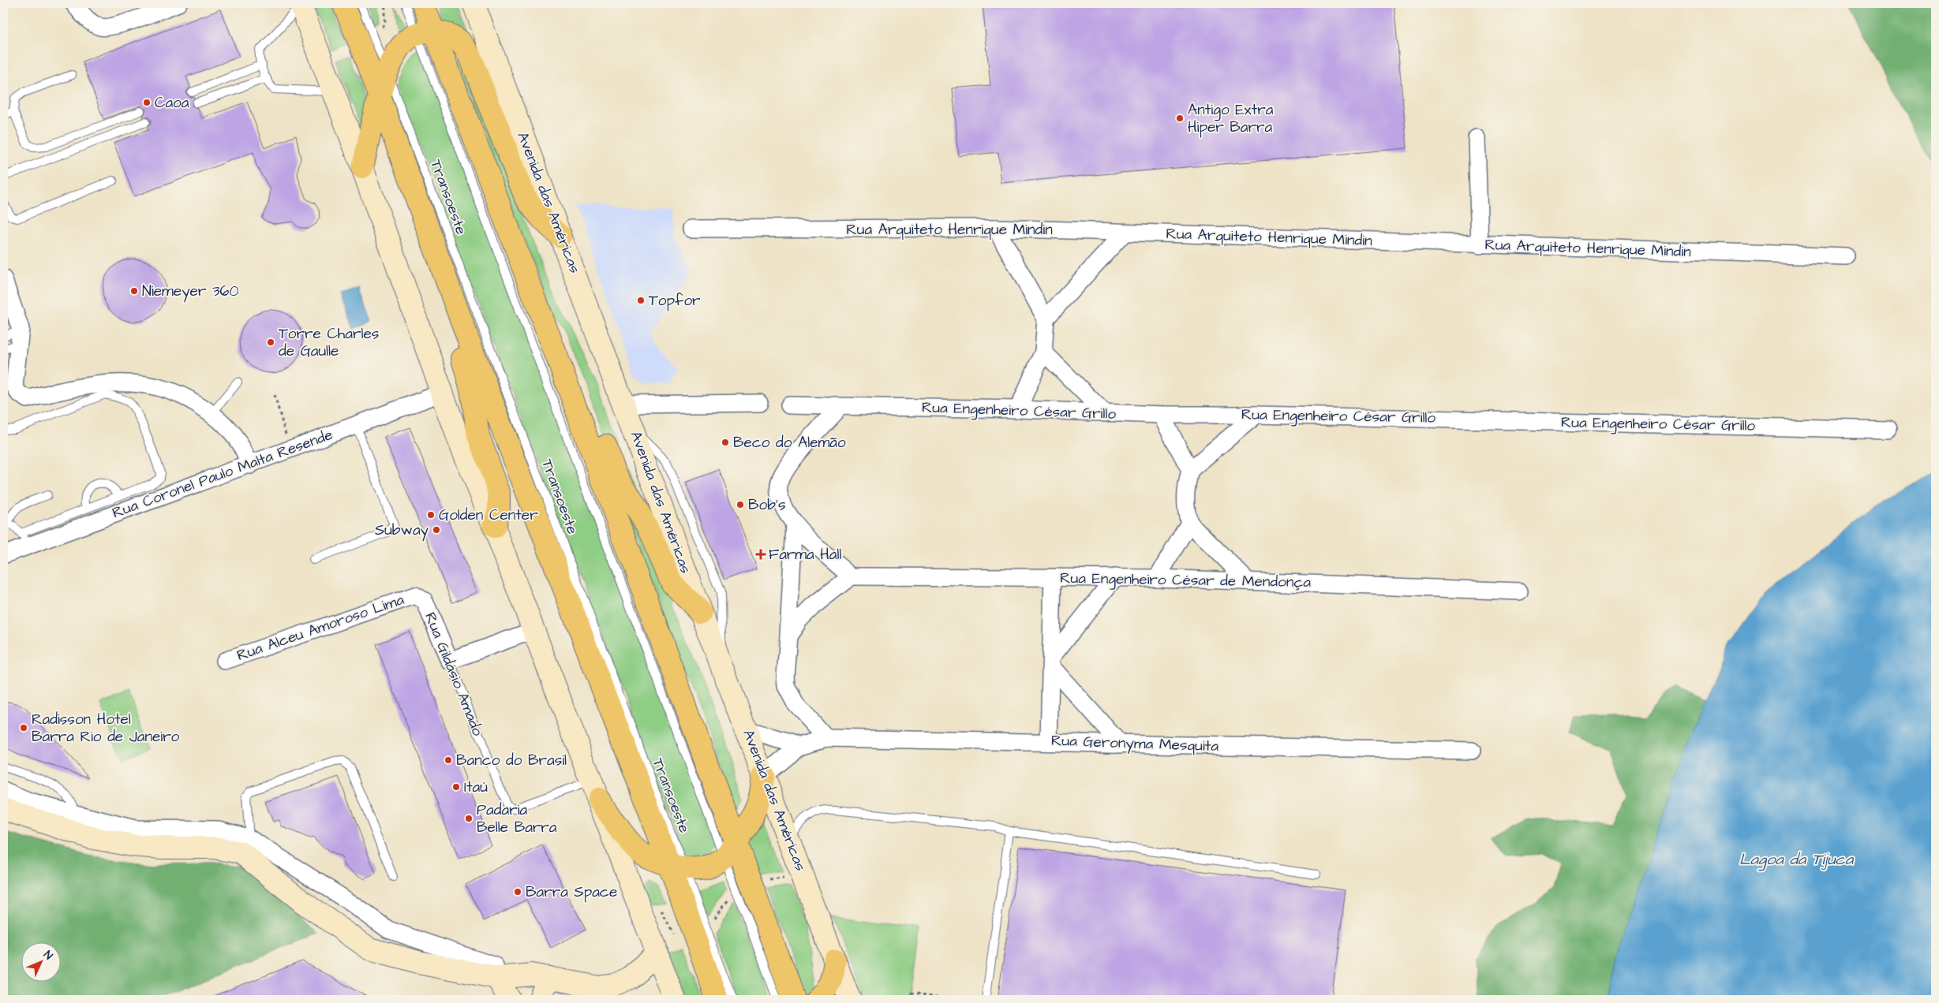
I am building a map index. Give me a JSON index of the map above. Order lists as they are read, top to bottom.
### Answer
{
  "streets": {
    "main road": ["Avenida das Américas"],
    "street": [
      "Rua Arquiteto Henrique Mindin",
      "Rua Engenheiro César Grillo",
      "Rua Coronel Paulo Malta Resende",
      "Rua Engenheiro César de Mendonça",
      "Rua Alceu Amoroso Lima",
      "Rua Gildásio Amado",
      "Rua Geronyma Mesquita"
    ],
    "lane": ["Transoeste"]
  },
  "crossings": [
    ["Avenida das Américas", "Rua Geronyma Mesquita"],
    ["Rua Alceu Amoroso Lima", "Rua Gildásio Amado"]
  ],
  "water": ["Lagoa da Tijuca"],
  "places": {
    "other": [
      "Caoa",
      "Antigo Extra Hiper Barra",
      "Niemeyer 360",
      "Topfor",
      "Torre Charles de Gaulle",
      "Beco do Alemão",
      "Bob's",
      "Golden Center",
      "Subway",
      "Radisson Hotel Barra Rio de Janeiro",
      "Banco do Brasil",
      "Itaú",
      "Padaria Belle Barra",
      "Barra Space"
    ],
    "health": ["Farma Hall"]
  },
  "north": "top right"
}
